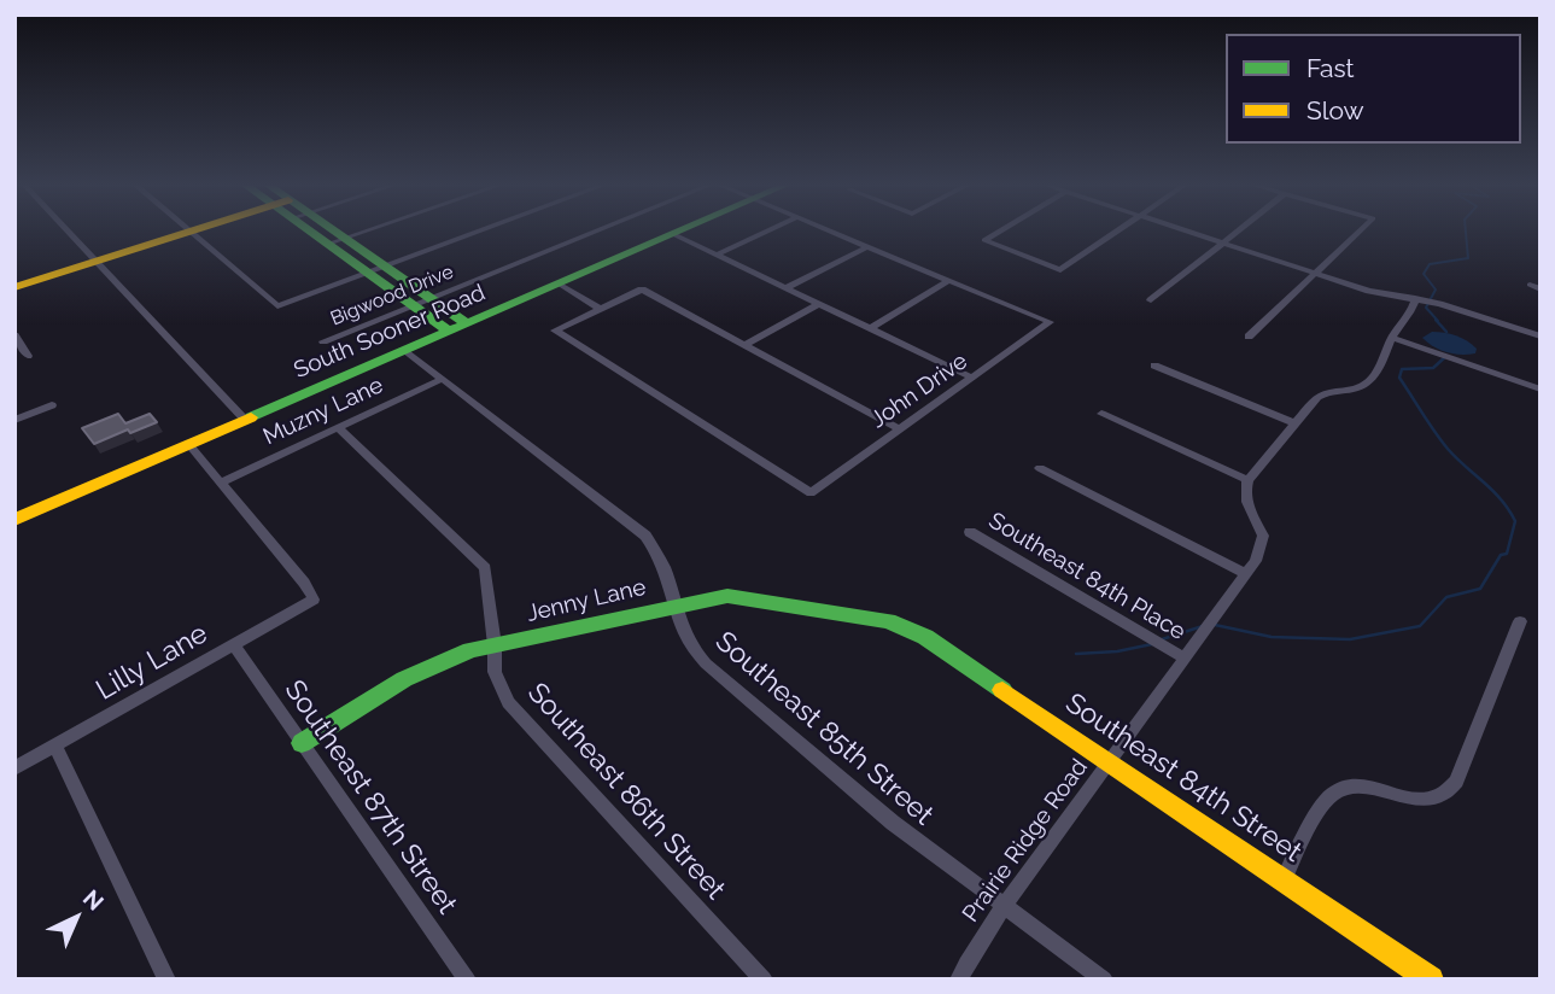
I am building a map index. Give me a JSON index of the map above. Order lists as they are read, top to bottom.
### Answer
{
  "streets": {
    "street": [
      "Bigwood Drive",
      "South Sooner Road",
      "John Drive",
      "Muzny Lane",
      "Southeast 84th Place",
      "Jenny Lane",
      "Lilly Lane",
      "Southeast 85th Street",
      "Southeast 84th Street",
      "Southeast 86th Street",
      "Southeast 87th Street",
      "Prairie Ridge Road"
    ]
  },
  "crossings": [
    ["South Sooner Road", "Southeast 85th Street"],
    ["Muzny Lane", "Lilly Lane"],
    ["Muzny Lane", "Southeast 85th Street"],
    ["Muzny Lane", "Southeast 86th Street"],
    ["Southeast 84th Place", "Prairie Ridge Road"],
    ["Jenny Lane", "Southeast 85th Street"],
    ["Jenny Lane", "Southeast 84th Street"],
    ["Jenny Lane", "Southeast 86th Street"],
    ["Jenny Lane", "Southeast 87th Street"],
    ["Lilly Lane", "Southeast 87th Street"],
    ["Southeast 85th Street", "Prairie Ridge Road"],
    ["Southeast 84th Street", "Prairie Ridge Road"]
  ],
  "legend": ["Fast", "Slow"],
  "north": "top right"
}
